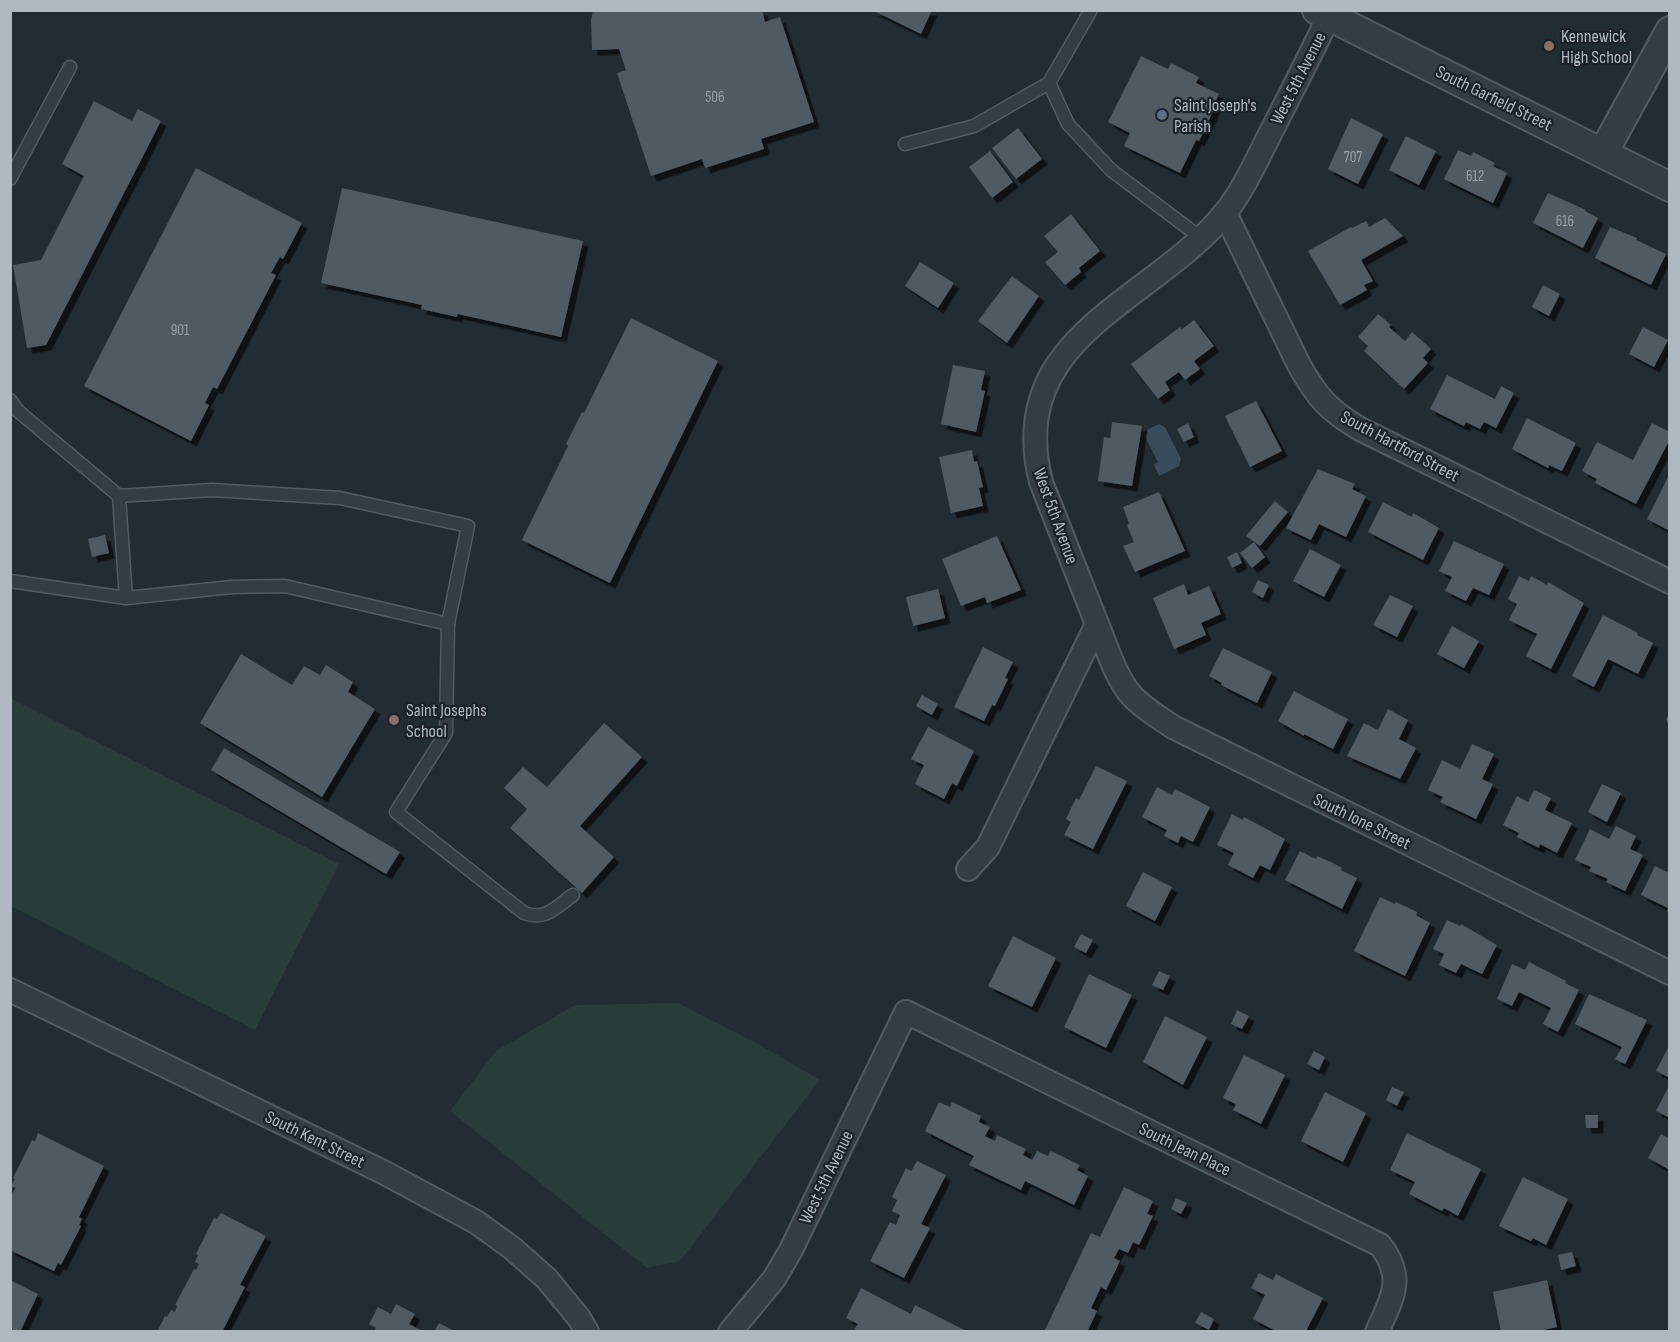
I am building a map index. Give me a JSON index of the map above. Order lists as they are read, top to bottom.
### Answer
{
  "streets": {
    "street": [
      "West 5th Avenue",
      "South Garfield Street",
      "South Hartford Street",
      "South Ione Street",
      "South Kent Street",
      "South Jean Place"
    ]
  },
  "crossings": [
    ["West 5th Avenue", "South Garfield Street"],
    ["West 5th Avenue", "South Hartford Street"],
    ["West 5th Avenue", "South Ione Street"],
    ["West 5th Avenue", "South Jean Place"]
  ],
  "places": ["Kennewick High School", "Saint Joseph's Parish", "Saint Josephs School"],
  "house_numbers": [
    "506",
    "707",
    "612",
    "616",
    "901"
  ]
}
